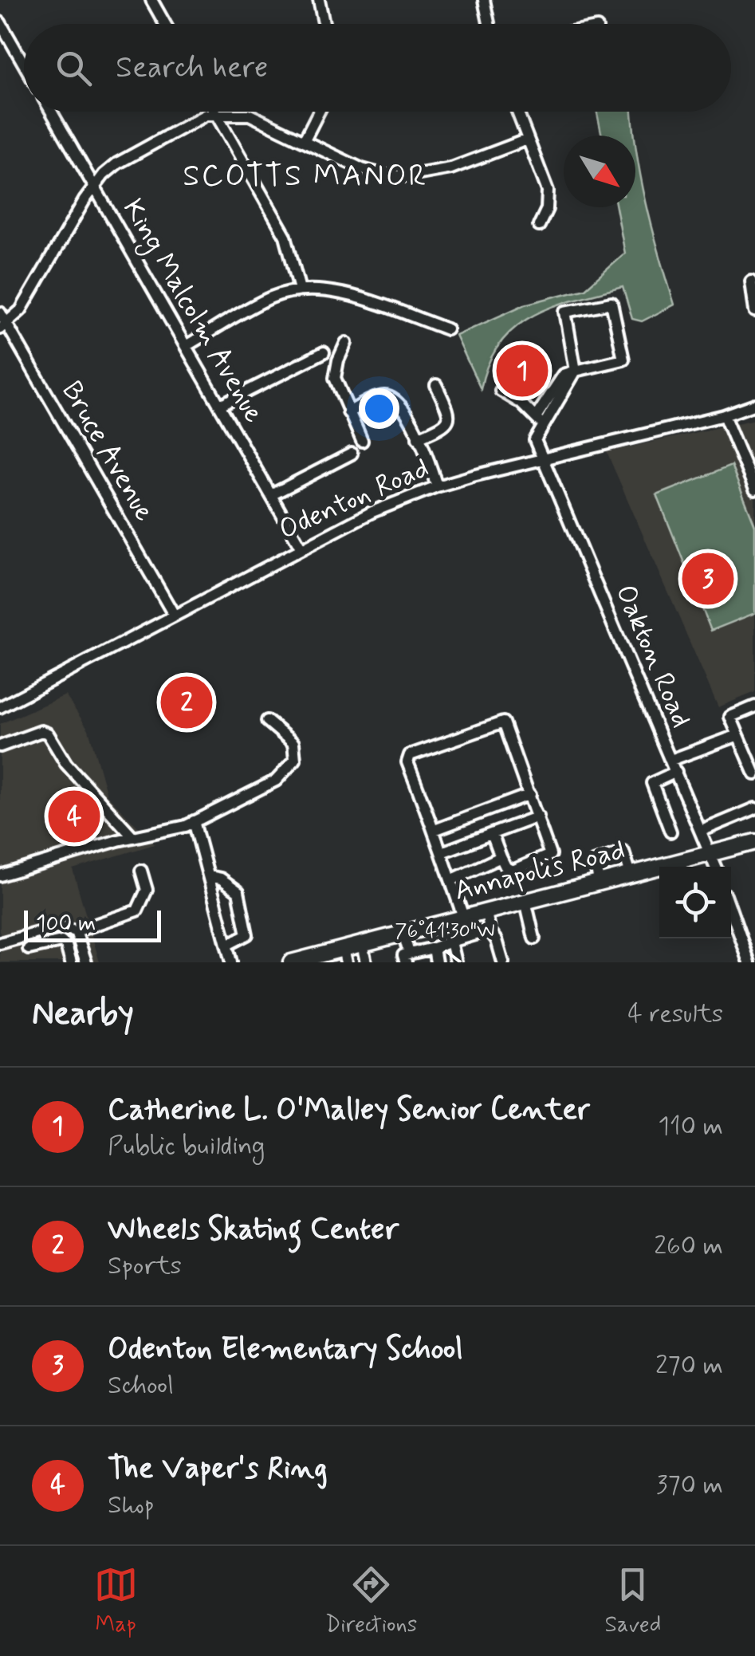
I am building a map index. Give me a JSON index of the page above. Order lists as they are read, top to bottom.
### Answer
{
  "streets": {
    "main road": ["Annapolis Road"],
    "street": [
      "King Malcolm Avenue",
      "Bruce Avenue",
      "Odenton Road",
      "Oakton Road"
    ]
  },
  "crossings": [
    ["King Malcolm Avenue", "Odenton Road"],
    ["Bruce Avenue", "Odenton Road"],
    ["Odenton Road", "Oakton Road"],
    ["Oakton Road", "Annapolis Road"]
  ],
  "districts": ["SCOTTS MANOR"],
  "scale_bar": "100 m",
  "north": "bottom right",
  "page": {
    "search": "Search here",
    "pins": [
      "1",
      "3",
      "2",
      "4"
    ],
    "scale": "100 m",
    "heading": ["Nearby", "4 results"],
    "list": [
      {
        "mark": "1",
        "name": "Catherine L. O'Malley Senior Center",
        "note": "Public building",
        "value": "110 m"
      },
      {
        "mark": "2",
        "name": "Wheels Skating Center",
        "note": "Sports",
        "value": "260 m"
      },
      {
        "mark": "3",
        "name": "Odenton Elementary School",
        "note": "School",
        "value": "270 m"
      },
      {
        "mark": "4",
        "name": "The Vaper's Ring",
        "note": "Shop",
        "value": "370 m"
      }
    ],
    "nav": ["Map", "Directions", "Saved"]
  },
  "coordinates": ["76°41'30\"W"]
}
